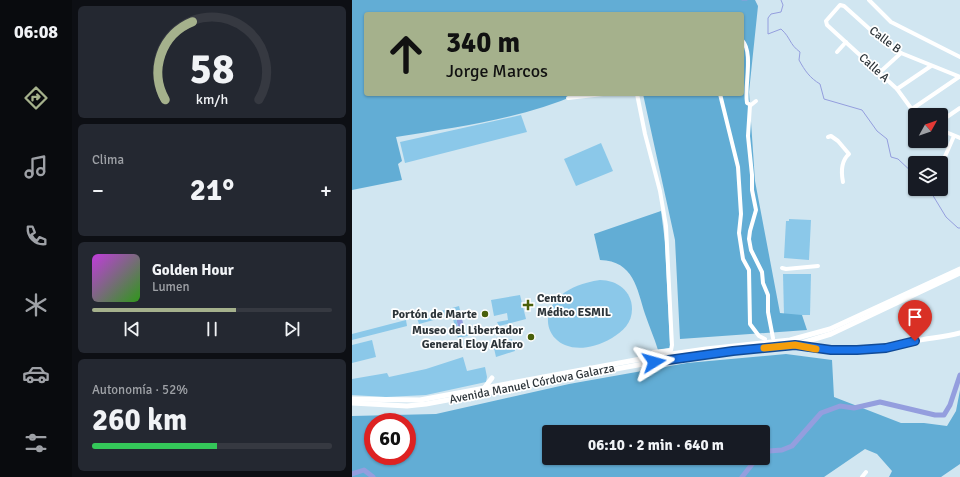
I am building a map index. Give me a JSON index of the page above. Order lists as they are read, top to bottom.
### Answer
{
  "streets": {
    "main road": ["Avenida Manuel Córdova Galarza"],
    "street": ["Calle B", "Calle A"]
  },
  "crossings": [
    ["Calle B", "Calle A"]
  ],
  "places": {
    "health": ["Centro Médico ESMIL"],
    "other": ["Portón de Marte", "Museo del Libertador General Eloy Alfaro"]
  },
  "north": "top right",
  "page": {
    "tabs": "06:08",
    "turn": ["340 m", "Jorge Marcos"],
    "tile": [
      "Clima",
      ["Autonomía · 52%", "260 km"]
    ],
    "heat": ["−", "21°", "+"],
    "song": ["Golden Hour", "Lumen"],
    "limit": "60",
    "trip": "06:10 · 2 min · 640 m",
    "gauge": ["58", "km/h"]
  }
}
